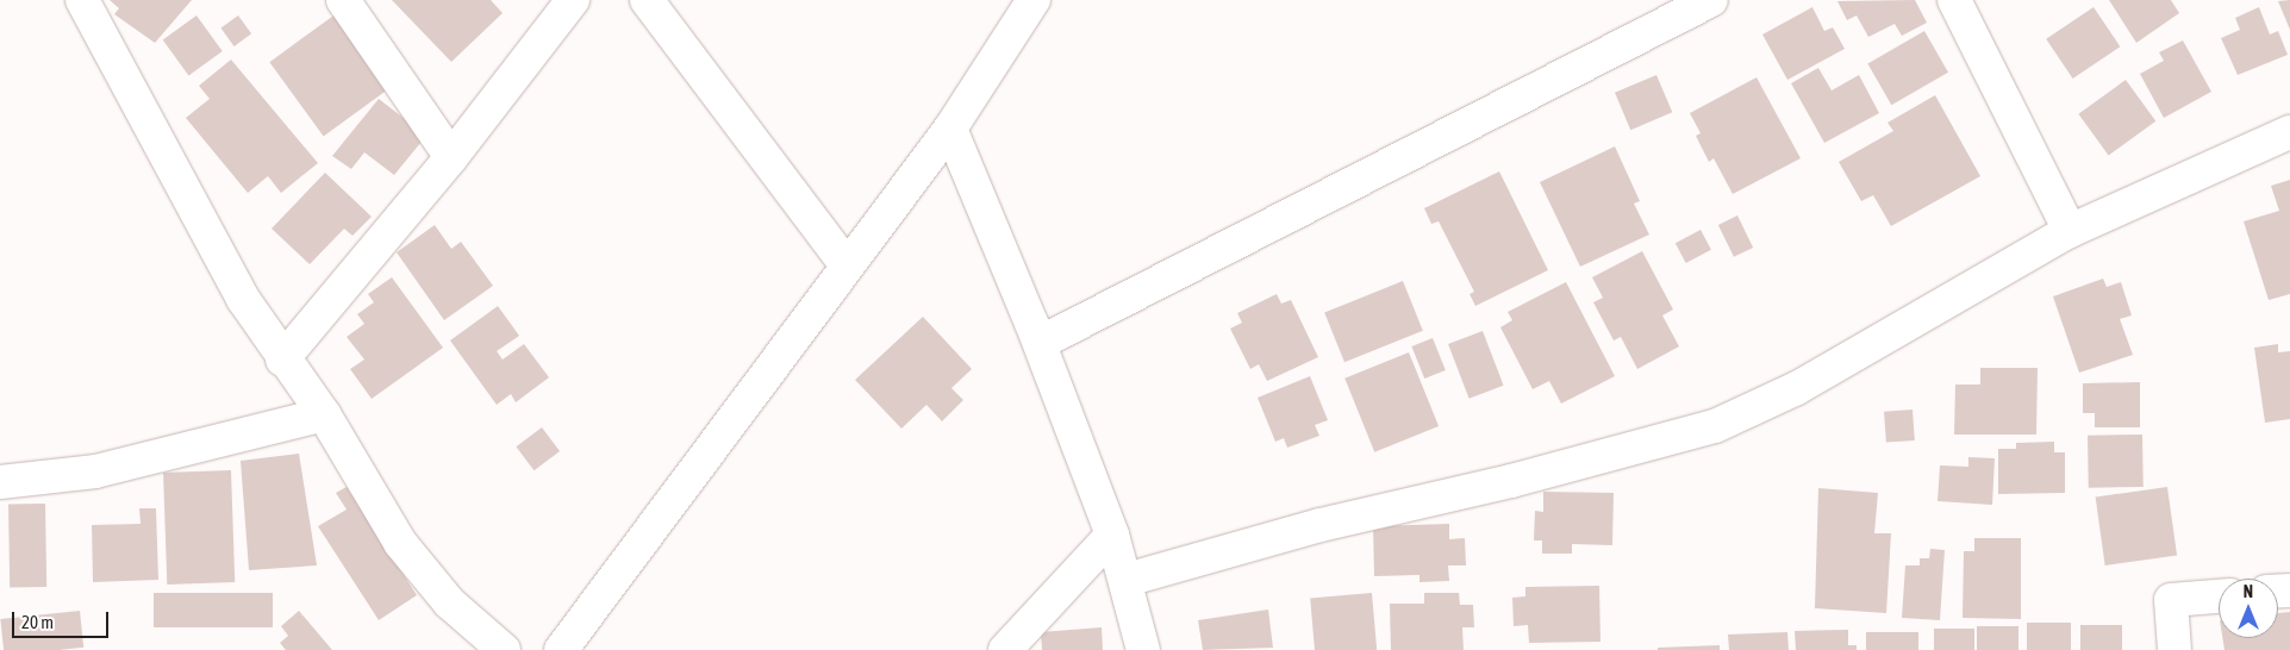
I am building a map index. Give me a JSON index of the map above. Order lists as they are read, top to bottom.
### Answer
{
  "scale_bar": "20 m",
  "north": "top"
}
